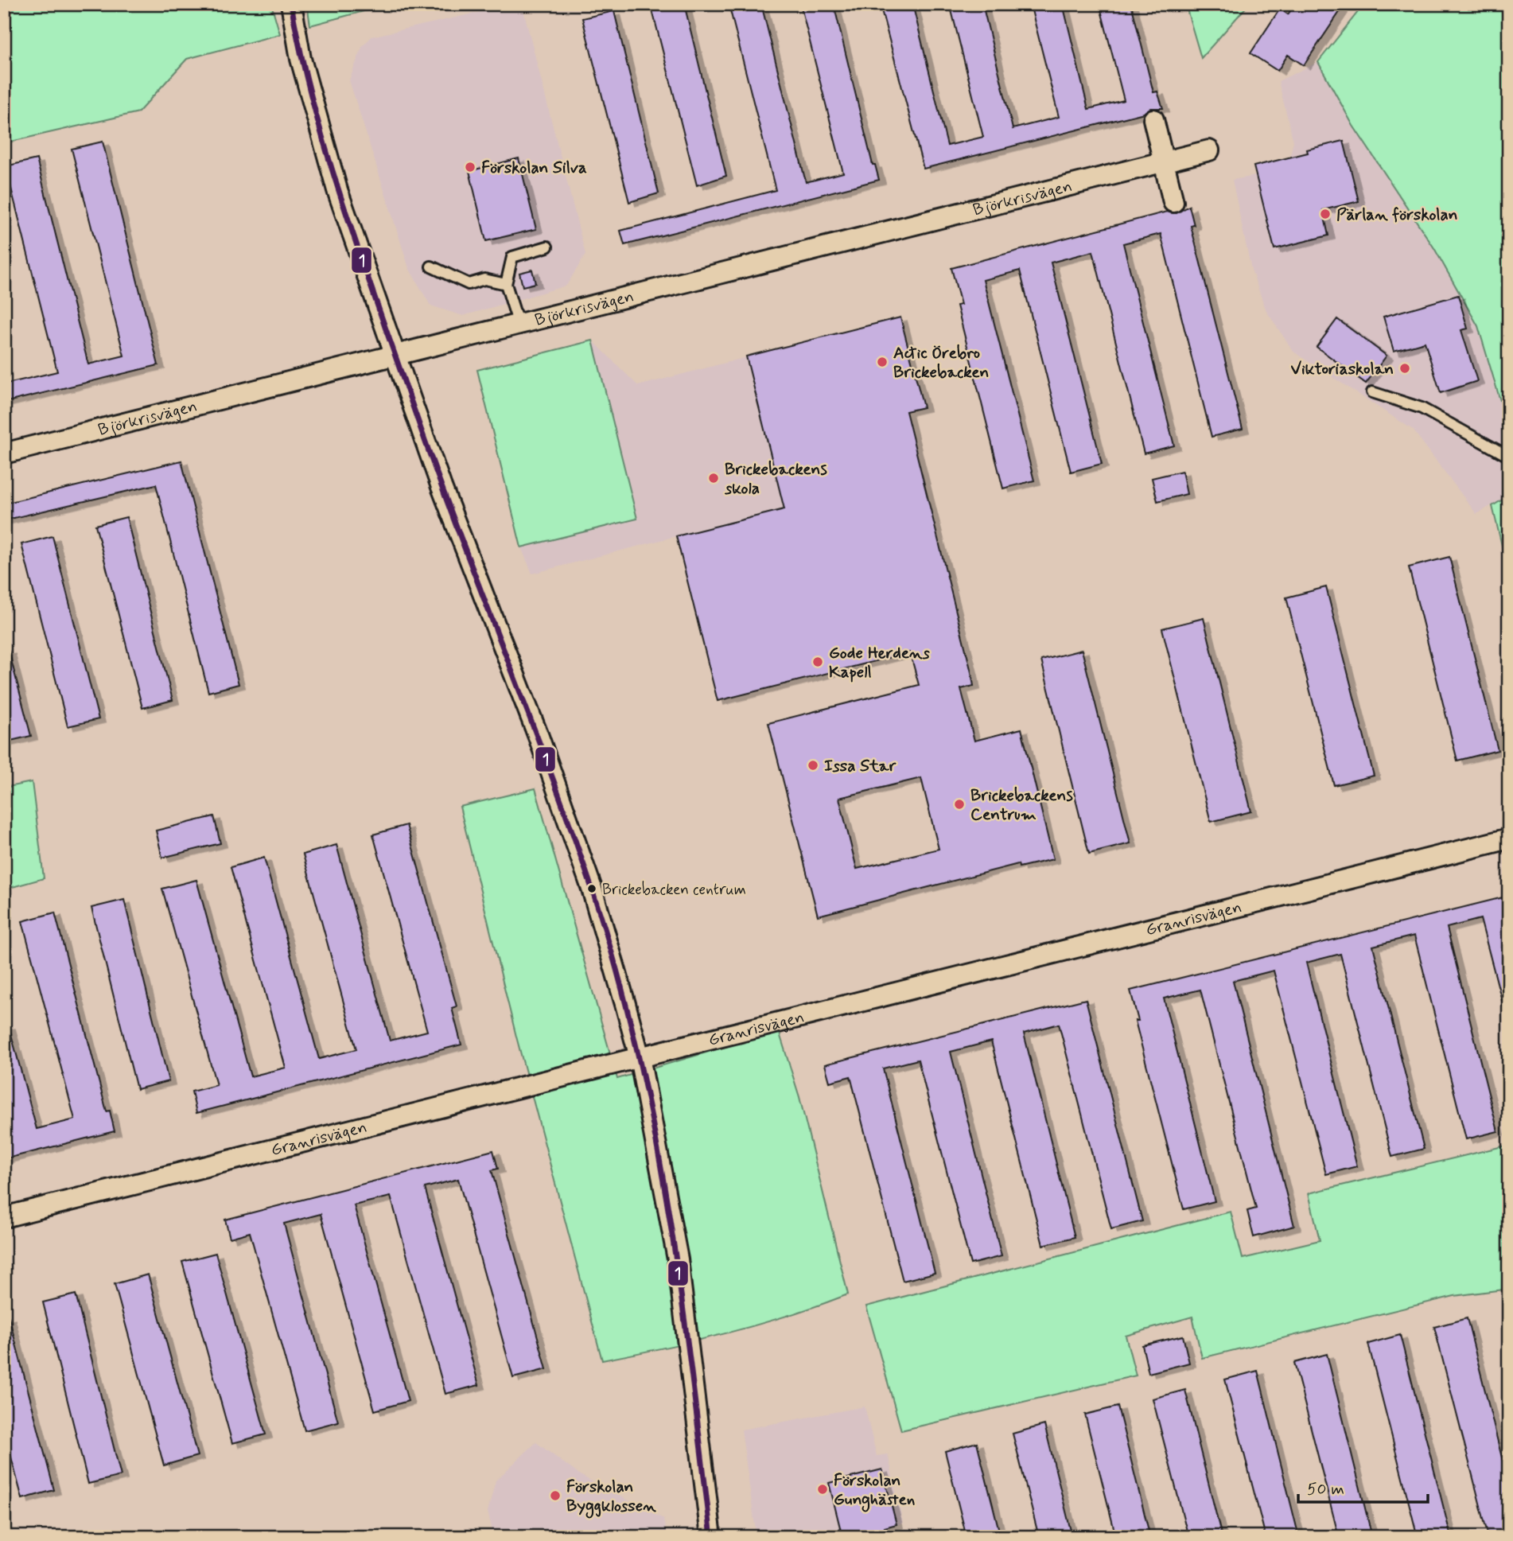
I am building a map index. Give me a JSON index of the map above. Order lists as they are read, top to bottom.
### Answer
{
  "streets": {
    "street": ["Björkrisvägen", "Granrisvägen"]
  },
  "places": [
    "Förskolan Silva",
    "Pärlan förskolan",
    "Actic Örebro Brickebacken",
    "Viktoriaskolan",
    "Brickebackens skola",
    "Gode Herdens Kapell",
    "Issa Star",
    "Brickebackens Centrum",
    "Brickebacken centrum",
    "Förskolan Gunghästen",
    "Förskolan Byggklossen"
  ],
  "lines": ["transit line 1"],
  "scale_bar": "50 m"
}
